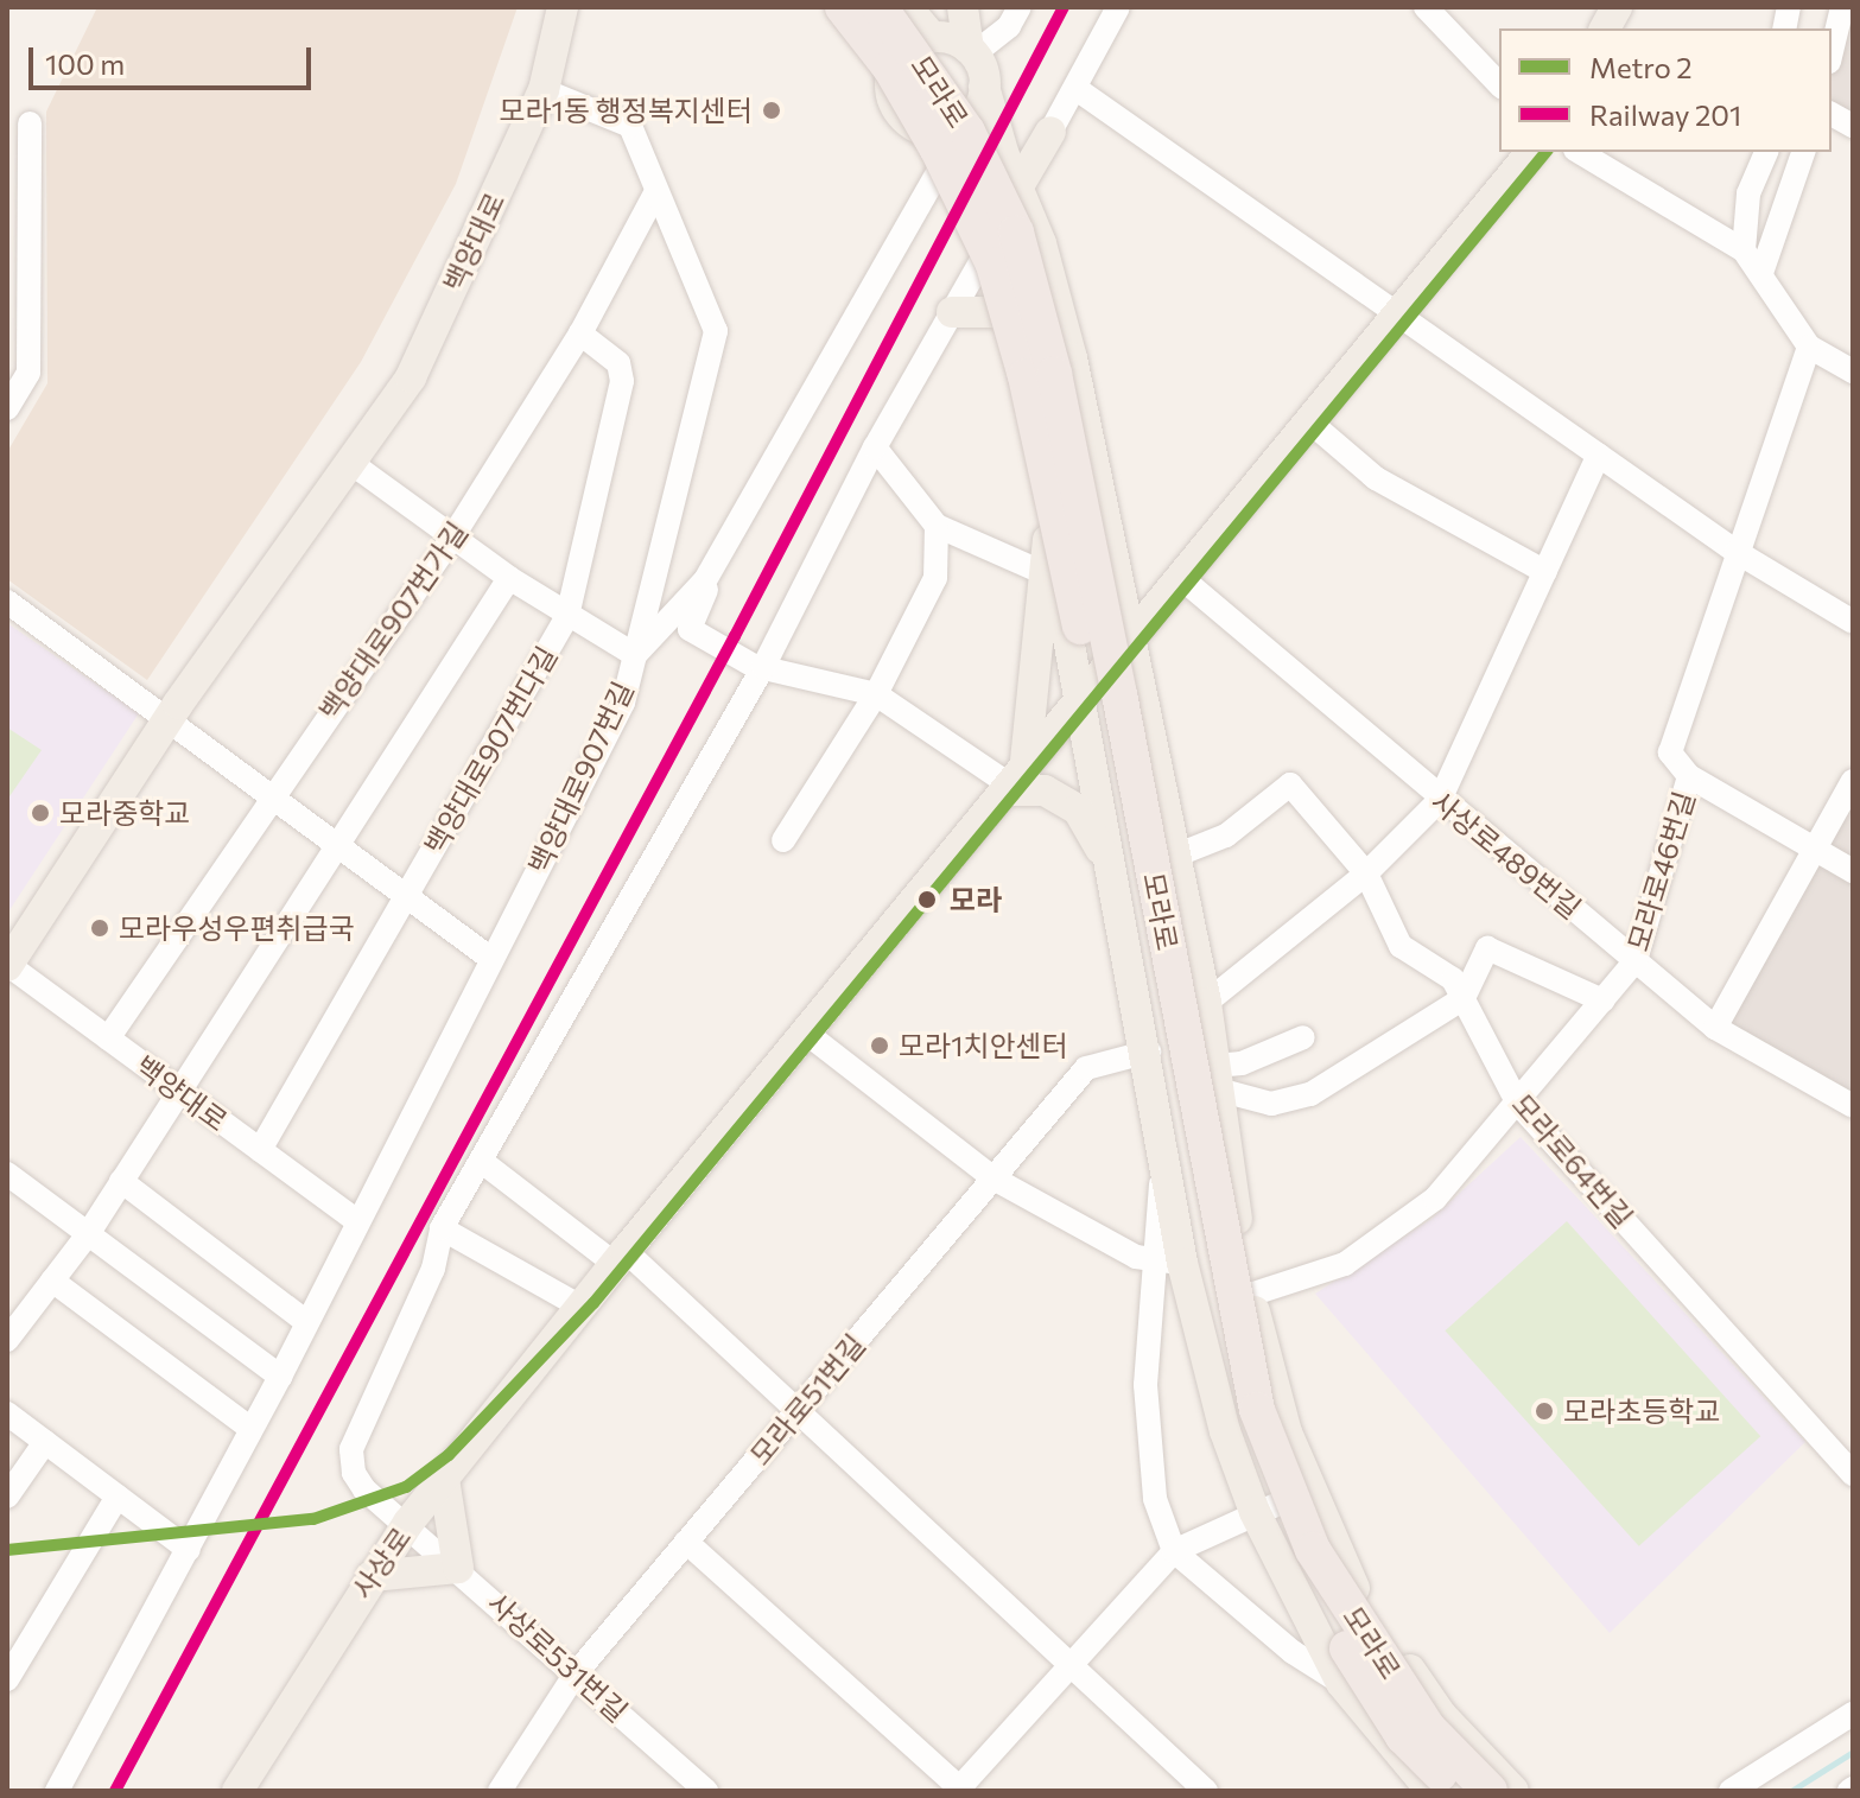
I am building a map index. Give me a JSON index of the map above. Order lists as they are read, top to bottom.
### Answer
{
  "streets": {
    "highway": ["모라로"],
    "main road": ["백양대로", "사상로"],
    "street": [
      "백양대로907번가길",
      "백양대로907번다길",
      "백양대로907번길",
      "사상로489번길",
      "모라로46번길",
      "모라로64번길",
      "모라로51번길",
      "사상로531번길"
    ]
  },
  "crossings": [
    ["모라로", "백양대로907번길"],
    ["모라로", "모라로46번길"],
    ["모라로", "모라로64번길"],
    ["모라로", "모라로51번길"],
    ["모라로", "사상로"],
    ["모라로", "사상로531번길"],
    ["백양대로", "백양대로907번가길"],
    ["백양대로", "백양대로907번다길"],
    ["백양대로", "백양대로907번길"],
    ["백양대로907번가길", "백양대로907번다길"],
    ["백양대로907번가길", "백양대로907번길"],
    ["사상로489번길", "모라로46번길"],
    ["사상로489번길", "사상로"],
    ["모라로46번길", "모라로64번길"],
    ["모라로51번길", "사상로531번길"],
    ["사상로", "사상로531번길"]
  ],
  "places": [
    "모라1동 행정복지센터",
    "모라중학교",
    "모라",
    "모라우성우편취급국",
    "모라1치안센터",
    "모라초등학교"
  ],
  "lines": ["rail line 201", "metro line 2"],
  "legend": ["Metro 2", "Railway 201"],
  "scale_bar": "100 m"
}
